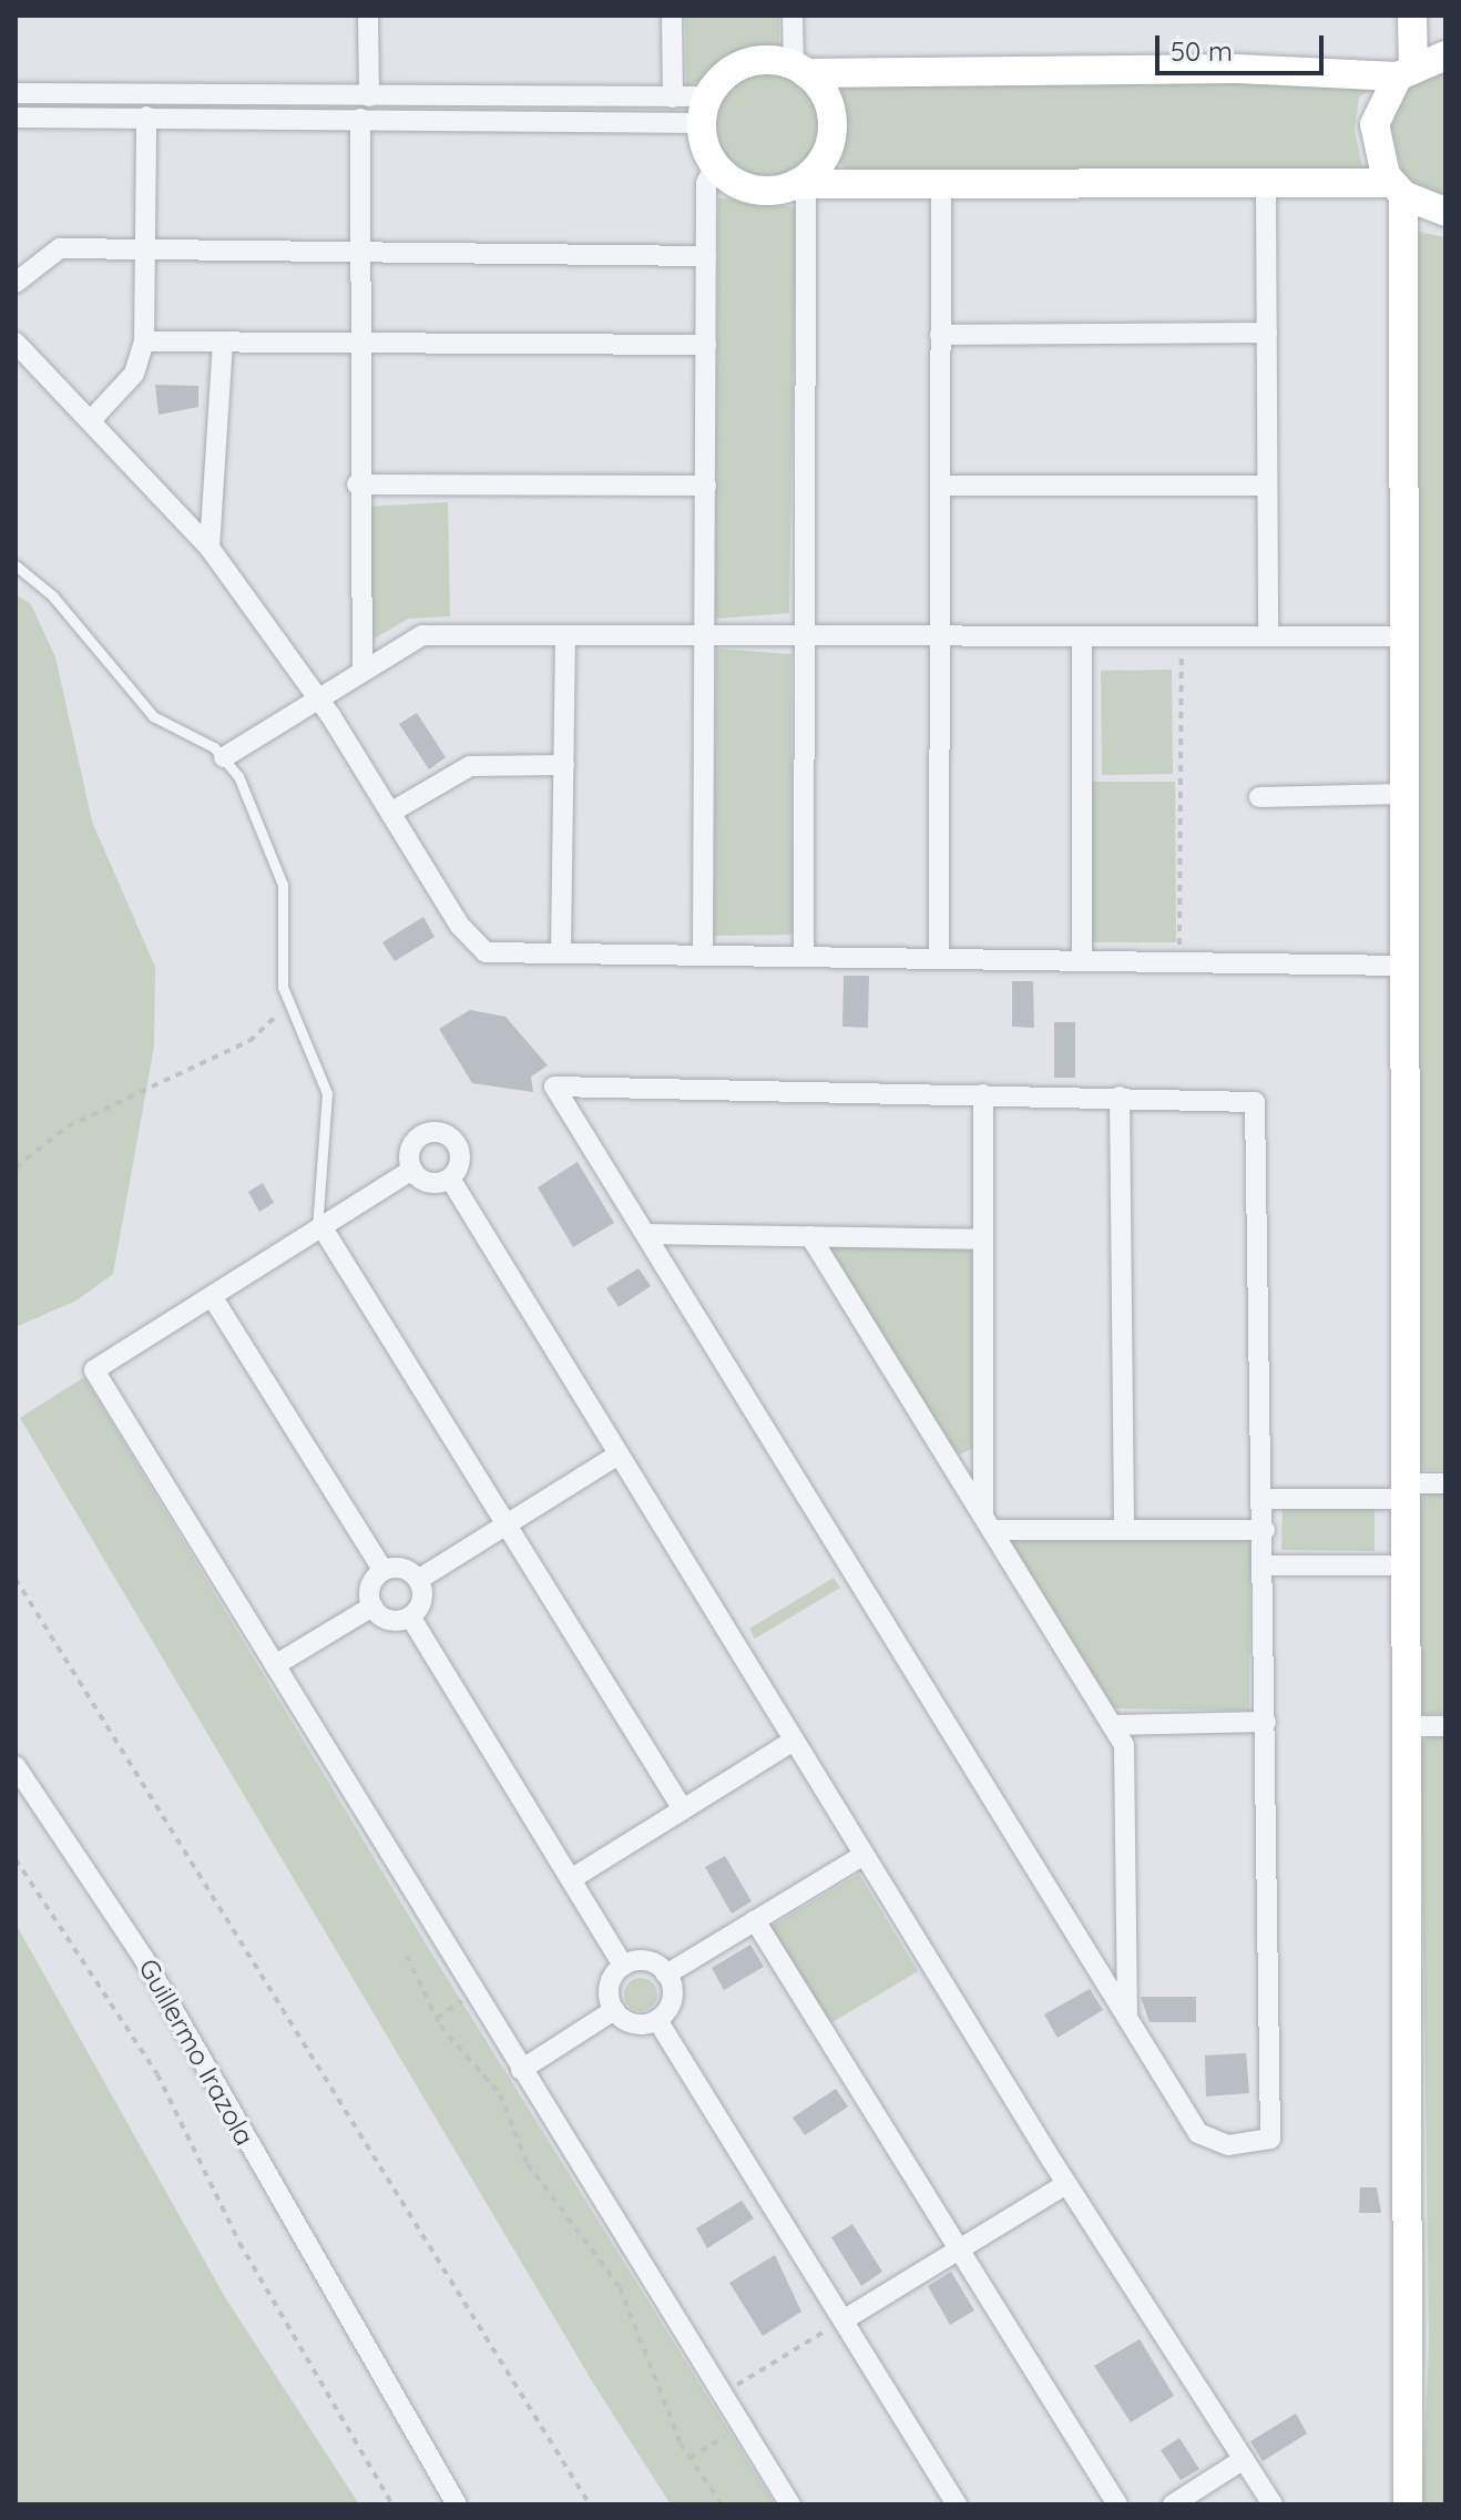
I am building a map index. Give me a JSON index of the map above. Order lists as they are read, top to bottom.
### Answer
{
  "streets": {
    "street": ["Guillermo Irazola"]
  },
  "scale_bar": "50 m"
}
